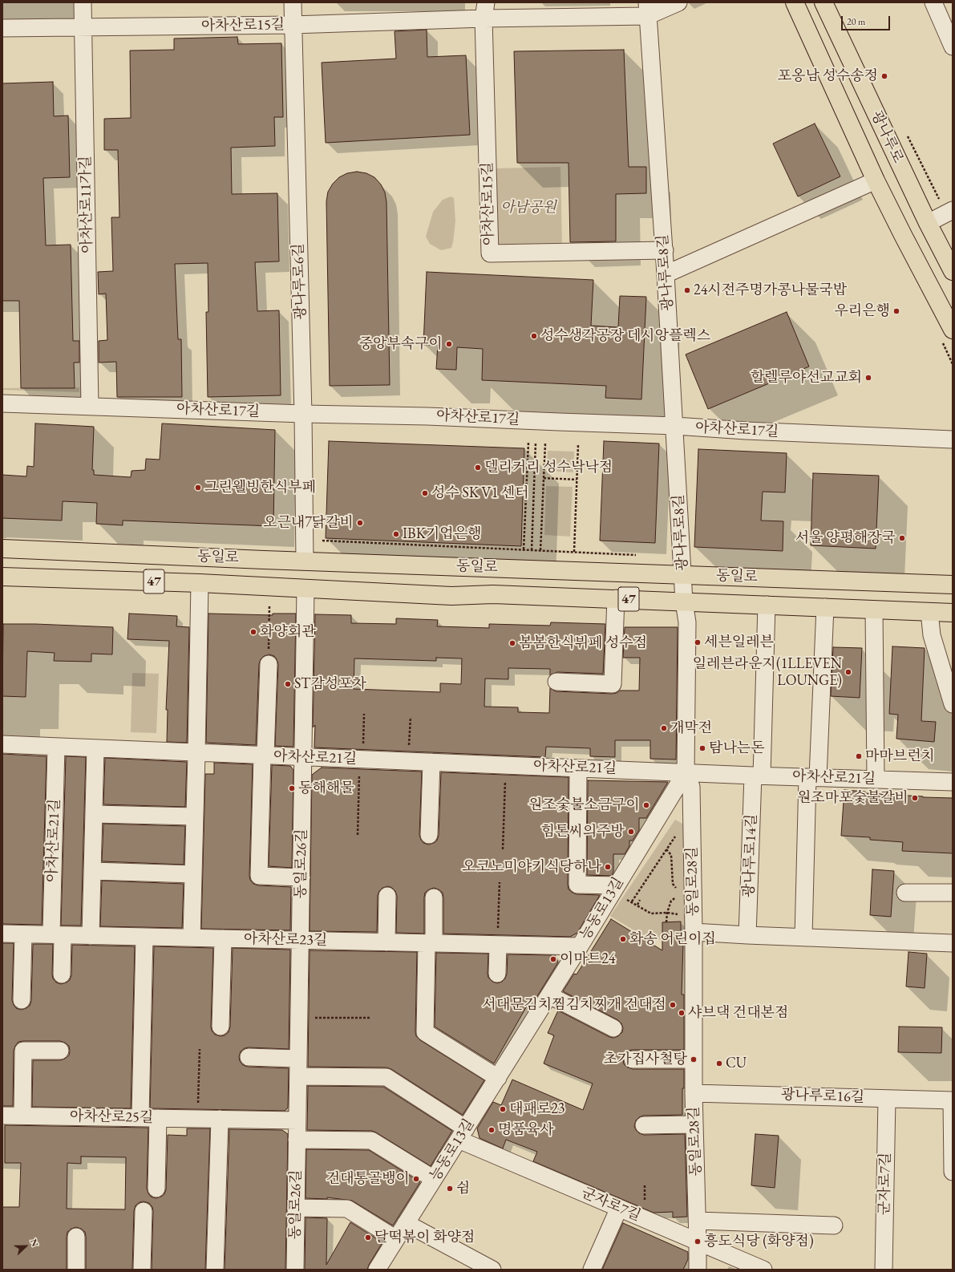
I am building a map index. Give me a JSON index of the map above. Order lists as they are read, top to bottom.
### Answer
{
  "streets": {
    "main road": ["광나루로", "동일로", "47"],
    "street": [
      "아차산로15길",
      "아차산로11가길",
      "광나루로8길",
      "광나루로6길",
      "아차산로17길",
      "아차산로21길",
      "광나루로14길",
      "동일로26길",
      "동일로28길",
      "능동로13길",
      "아차산로23길",
      "광나루로16길",
      "아차산로25길",
      "군자로7길"
    ]
  },
  "crossings": [
    ["아차산로15길", "아차산로11가길"],
    ["아차산로15길", "광나루로8길"],
    ["아차산로15길", "광나루로6길"],
    ["광나루로", "광나루로8길"],
    ["아차산로11가길", "아차산로17길"],
    ["광나루로8길", "아차산로17길"],
    ["광나루로8길", "동일로"],
    ["광나루로8길", "동일로28길"],
    ["광나루로6길", "아차산로17길"],
    ["광나루로6길", "동일로"],
    ["동일로", "아차산로21길"],
    ["동일로", "광나루로14길"],
    ["동일로", "동일로26길"],
    ["동일로", "동일로28길"],
    ["아차산로21길", "광나루로14길"],
    ["아차산로21길", "동일로26길"],
    ["아차산로21길", "동일로28길"],
    ["아차산로21길", "능동로13길"],
    ["아차산로21길", "아차산로23길"],
    ["동일로26길", "아차산로23길"],
    ["동일로26길", "아차산로25길"],
    ["동일로26길", "군자로7길"],
    ["동일로28길", "능동로13길"],
    ["동일로28길", "광나루로16길"],
    ["동일로28길", "군자로7길"],
    ["능동로13길", "아차산로23길"],
    ["능동로13길", "군자로7길"],
    ["광나루로16길", "군자로7길"]
  ],
  "parks": ["아남공원"],
  "places": [
    "포옹남 성수송정",
    "24시전주명가콩나물국밥",
    "우리은행",
    "성수생각공장 데시앙플렉스",
    "중앙부속구이",
    "할렐루야선교교회",
    "델리커리 성수낙낙점",
    "그린웰빙한식부페",
    "성수 SK V1 센터",
    "오근내7닭갈비",
    "IBK기업은행",
    "서울 양평해장국",
    "화양회관",
    "세븐일레븐",
    "봄봄한식뷔페 성수점",
    "일레븐라운지(1LLEVEN LOUNGE)",
    "ST감성포차",
    "개막전",
    "탐나는돈",
    "마마브런치",
    "동해해물",
    "원조마포숯불갈비",
    "원조숯불소금구이",
    "힘톤씨의주방",
    "오코노미야키식당하나",
    "화송 어린이집",
    "이마트24",
    "서대문김치찜김치찌개 건대점",
    "샤브댁 건대본점",
    "초가집사철탕",
    "CU",
    "대패로23",
    "명품육사",
    "건대통골뱅이",
    "쉼",
    "달떡볶이 화양점",
    "흥도식당 (화양점)"
  ],
  "scale_bar": "20 m",
  "north": "right"
}
